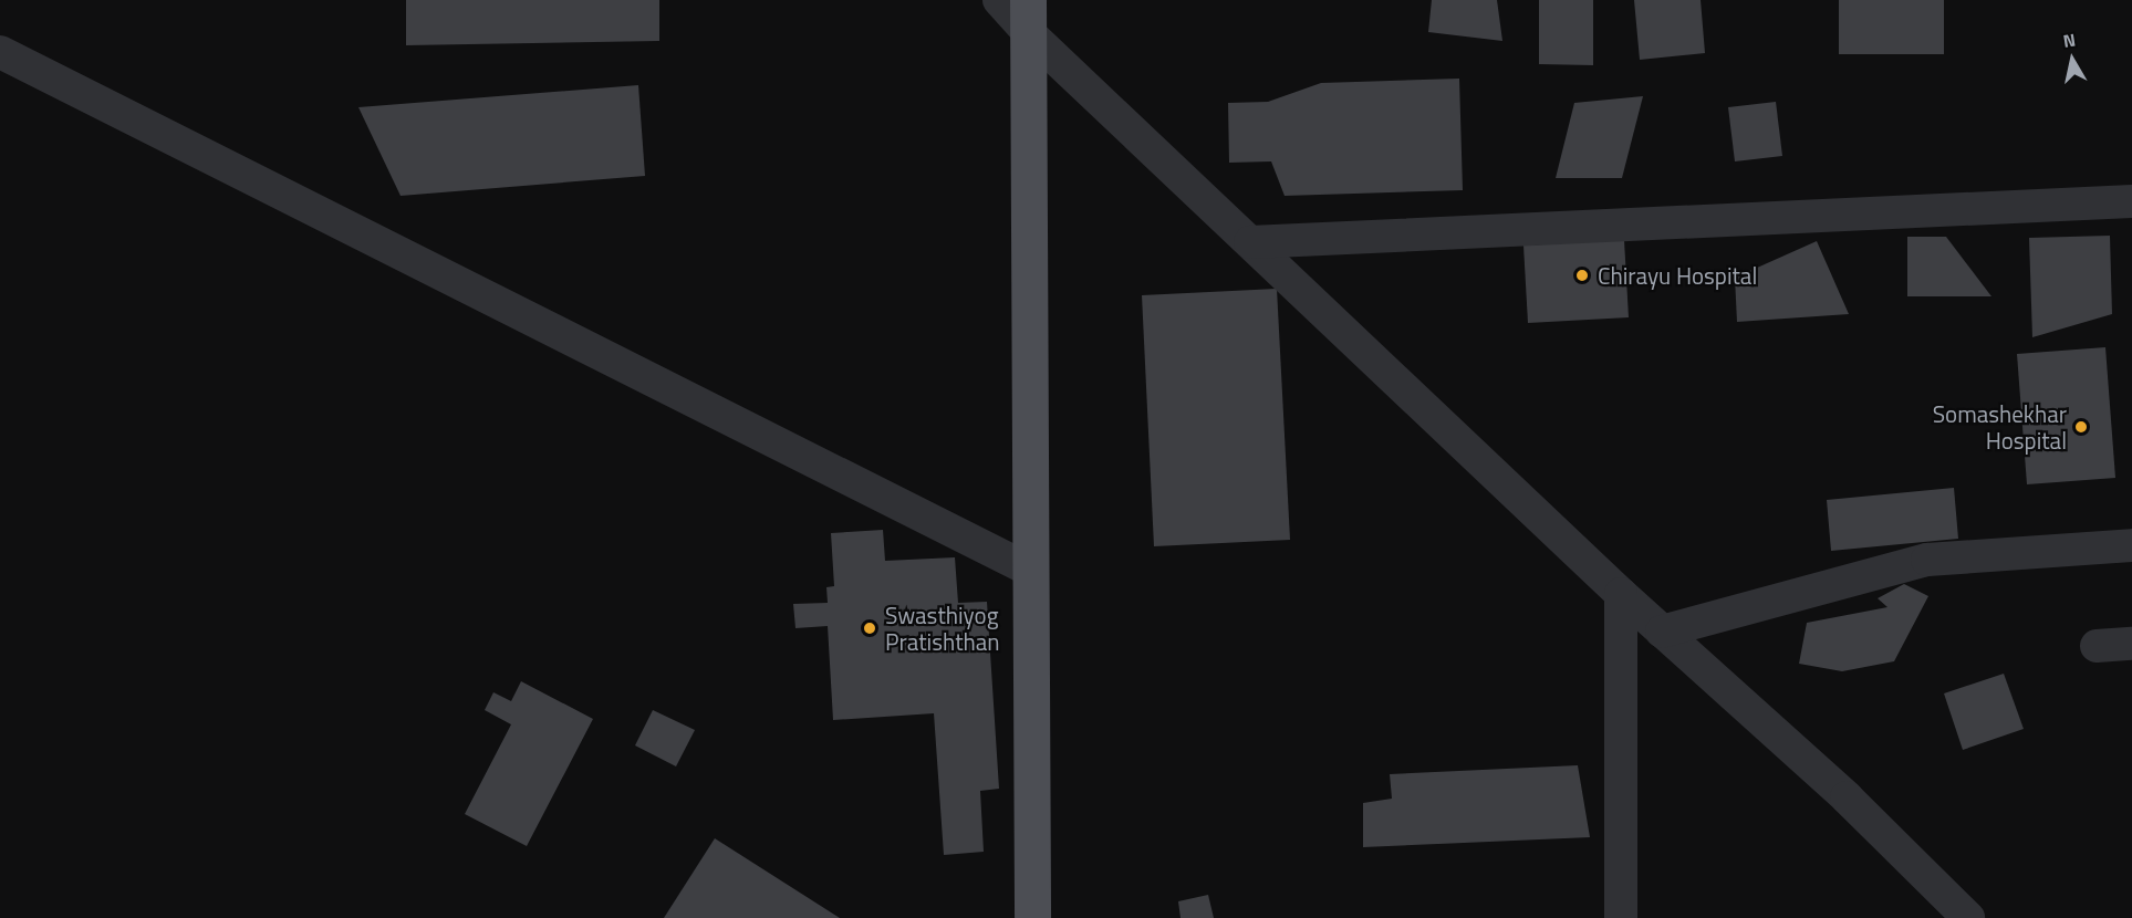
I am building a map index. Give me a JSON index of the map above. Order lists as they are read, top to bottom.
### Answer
{
  "places": ["Chirayu Hospital", "Somashekhar Hospital", "Swasthiyog Pratishthan"],
  "north": "top"
}
